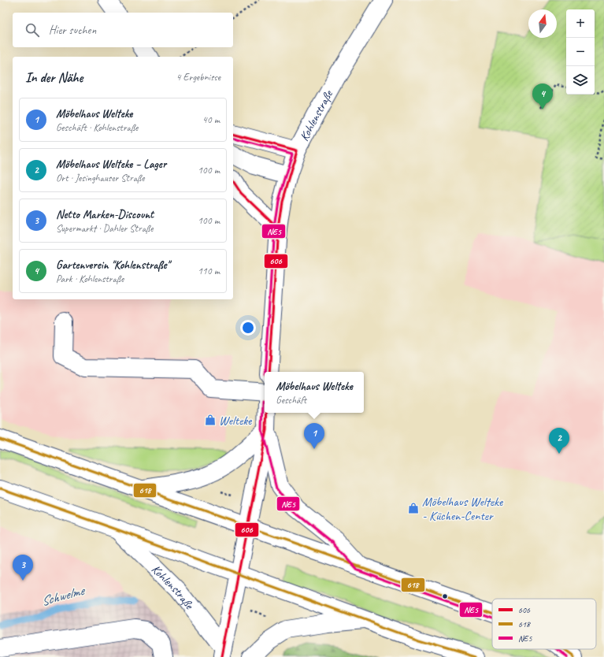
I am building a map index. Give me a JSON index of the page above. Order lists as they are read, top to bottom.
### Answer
{
  "streets": {
    "main road": ["Kohlenstraße"]
  },
  "water": ["Schwelme"],
  "places": {
    "shop": ["Welteke", "Möbelhaus Welteke - Küchen-Center"]
  },
  "lines": ["transit line 606", "transit line NE5", "transit line 618"],
  "legend": ["606", "618", "NE5"],
  "north": "top",
  "page": {
    "map_buttons": ["+", "−"],
    "search": "Hier suchen",
    "heading": ["In der Nähe", "4 Ergebnisse"],
    "pins": [
      "4",
      "1",
      "2",
      "3"
    ],
    "list": [
      {
        "mark": "1",
        "name": "Möbelhaus Welteke",
        "note": "Geschäft · Kohlenstraße",
        "value": "40 m"
      },
      {
        "mark": "2",
        "name": "Möbelhaus Welteke – Lager",
        "note": "Ort · Jesinghauser Straße",
        "value": "100 m"
      },
      {
        "mark": "3",
        "name": "Netto Marken-Discount",
        "note": "Supermarkt · Dahler Straße",
        "value": "100 m"
      },
      {
        "mark": "4",
        "name": "Gartenverein \"Kohlenstraße\"",
        "note": "Park · Kohlenstraße",
        "value": "110 m"
      }
    ],
    "popup": ["Möbelhaus Welteke", "Geschäft"]
  }
}
